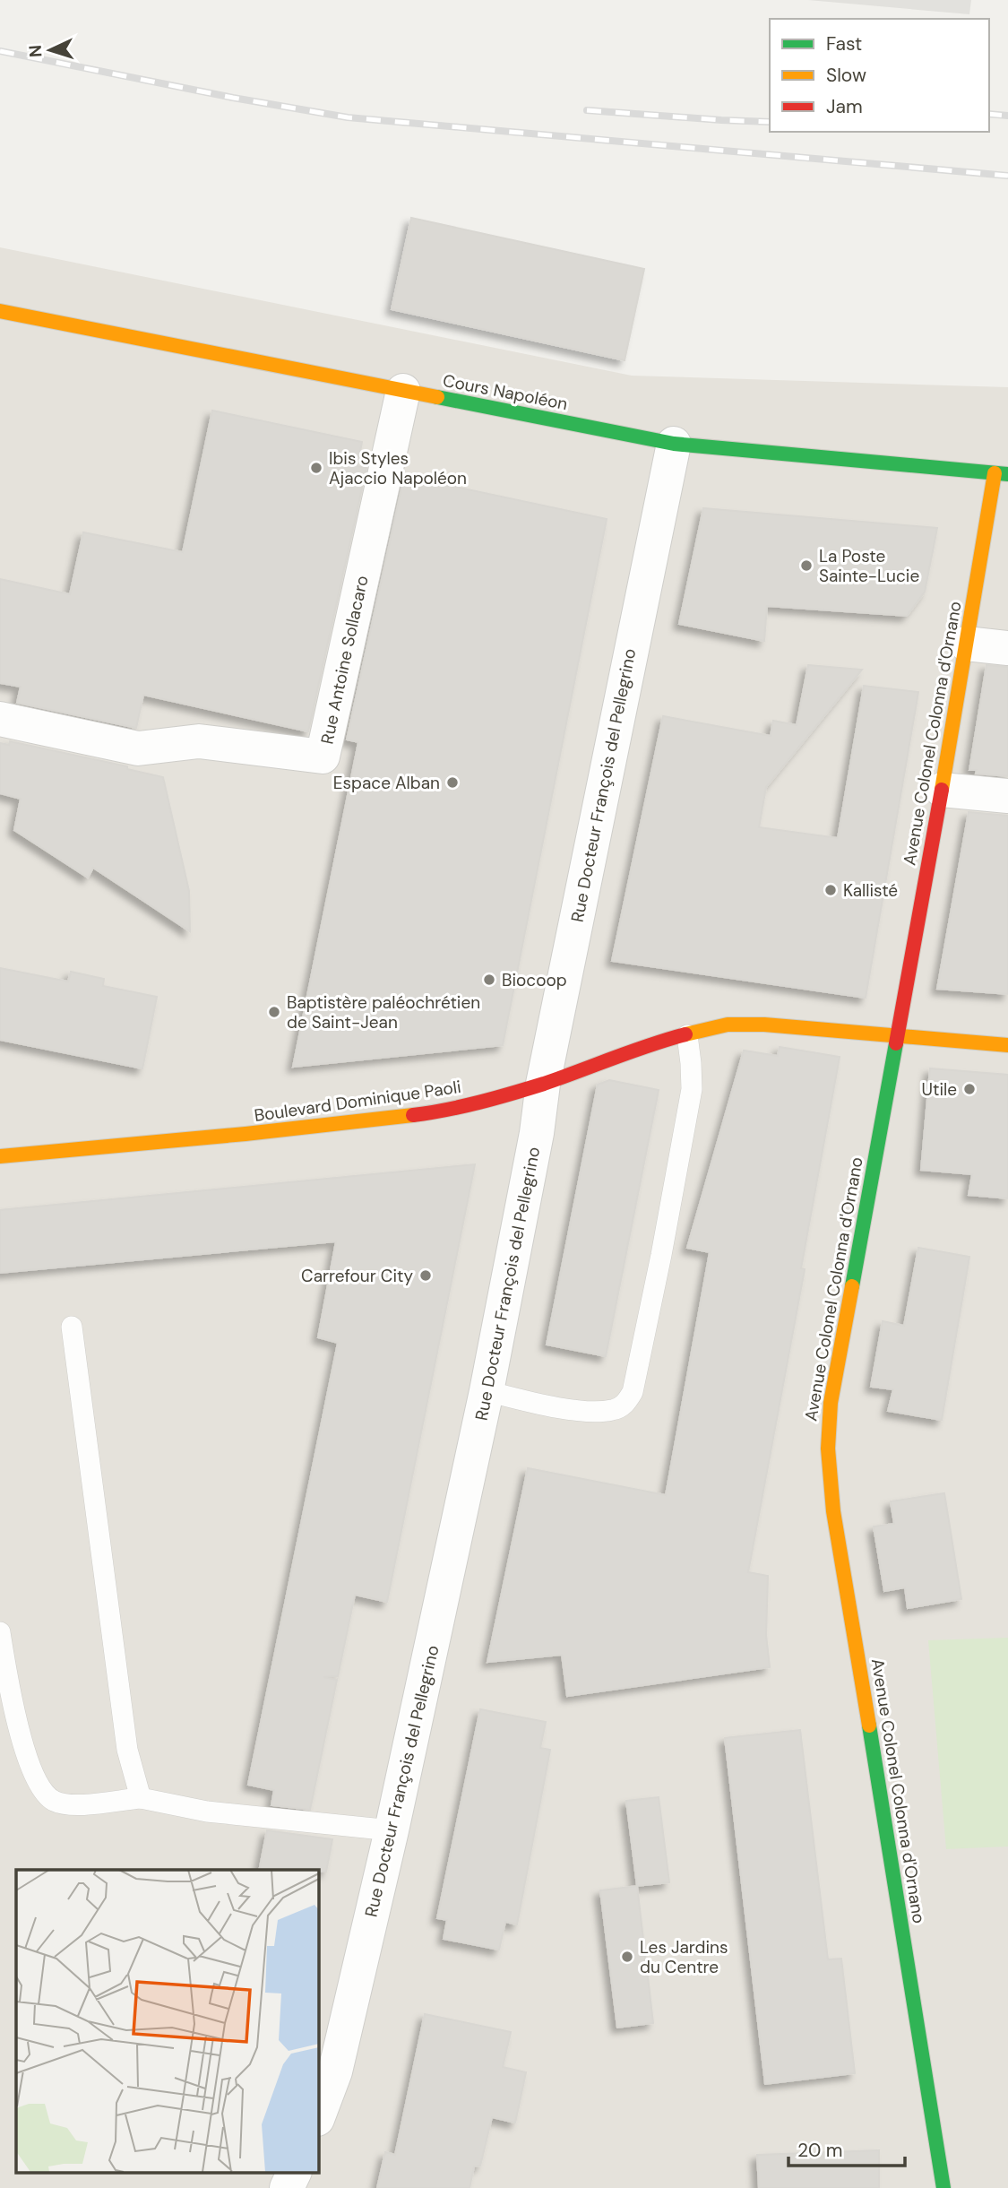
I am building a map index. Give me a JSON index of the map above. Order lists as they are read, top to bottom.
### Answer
{
  "streets": {
    "main road": ["Cours Napoléon", "Avenue Colonel Colonna d'Ornano", "Boulevard Dominique Paoli"],
    "street": ["Rue Antoine Sollacaro", "Rue Docteur François del Pellegrino"]
  },
  "crossings": [
    ["Cours Napoléon", "Rue Antoine Sollacaro"],
    ["Cours Napoléon", "Avenue Colonel Colonna d'Ornano"],
    ["Cours Napoléon", "Rue Docteur François del Pellegrino"],
    ["Avenue Colonel Colonna d'Ornano", "Boulevard Dominique Paoli"],
    ["Rue Docteur François del Pellegrino", "Boulevard Dominique Paoli"]
  ],
  "places": [
    "Ibis Styles Ajaccio Napoléon",
    "La Poste Sainte-Lucie",
    "Espace Alban",
    "Kallisté",
    "Biocoop",
    "Baptistère paléochrétien de Saint-Jean",
    "Utile",
    "Carrefour City",
    "Les Jardins du Centre"
  ],
  "legend": ["Fast", "Slow", "Jam"],
  "scale_bar": "20 m",
  "north": "left"
}
